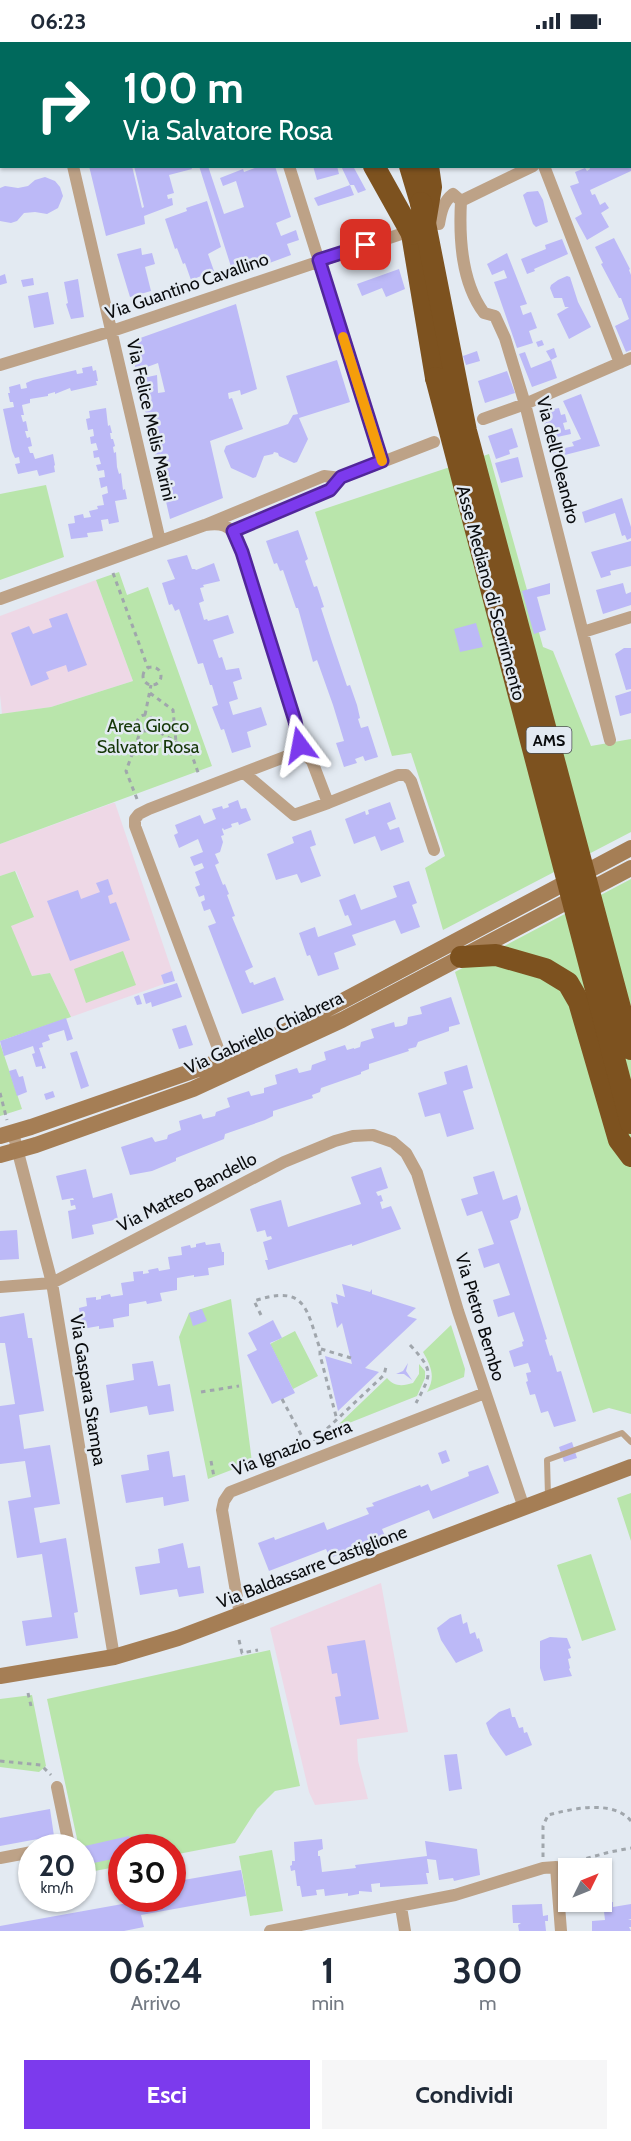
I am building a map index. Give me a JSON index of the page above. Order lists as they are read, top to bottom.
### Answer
{
  "streets": {
    "highway": ["Asse Mediano di Scorrimento", "AMS"],
    "street": [
      "Via Guantino Cavallino",
      "Via Felice Melis Marini",
      "Via dell'Oleandro",
      "Via Gabriello Chiabrera",
      "Via Matteo Bandello",
      "Via Pietro Bembo",
      "Via Gaspara Stampa",
      "Via Ignazio Serra",
      "Via Baldassarre Castiglione"
    ]
  },
  "crossings": [
    ["Via Guantino Cavallino", "Via Felice Melis Marini"],
    ["Via Guantino Cavallino", "Asse Mediano di Scorrimento"],
    ["Via Gabriello Chiabrera", "Via Gaspara Stampa"],
    ["Via Matteo Bandello", "Via Pietro Bembo"],
    ["Via Matteo Bandello", "Via Gaspara Stampa"],
    ["Via Pietro Bembo", "Via Ignazio Serra"],
    ["Via Pietro Bembo", "Via Baldassarre Castiglione"],
    ["Via Gaspara Stampa", "Via Baldassarre Castiglione"],
    ["Via Ignazio Serra", "Via Baldassarre Castiglione"]
  ],
  "parks": ["Area Gioco Salvator Rosa"],
  "north": "top right",
  "page": {
    "status": "06:23",
    "turn": ["100 m", "Via Salvatore Rosa"],
    "speed": "20 km/h",
    "limit": "30",
    "eta": [
      "06:24",
      "Arrivo",
      "1",
      "min",
      "300",
      "m"
    ],
    "buttons": ["Esci", "Condividi"]
  }
}
